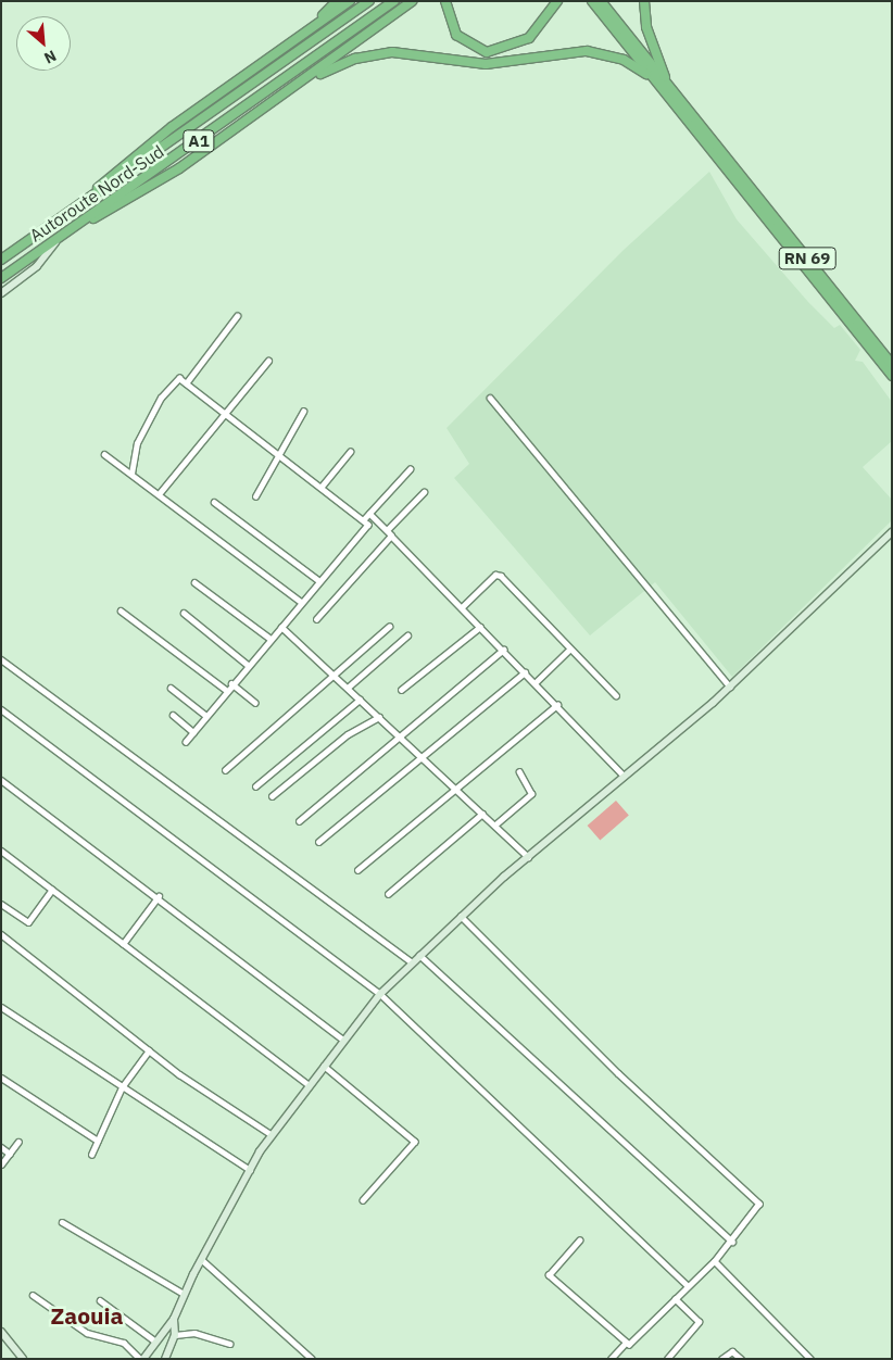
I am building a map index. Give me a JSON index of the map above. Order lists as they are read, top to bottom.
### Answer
{
  "streets": {
    "highway": ["A1", "Autoroute Nord-Sud", "RN 69"]
  },
  "districts": ["Zaouia"],
  "north": "bottom right"
}
